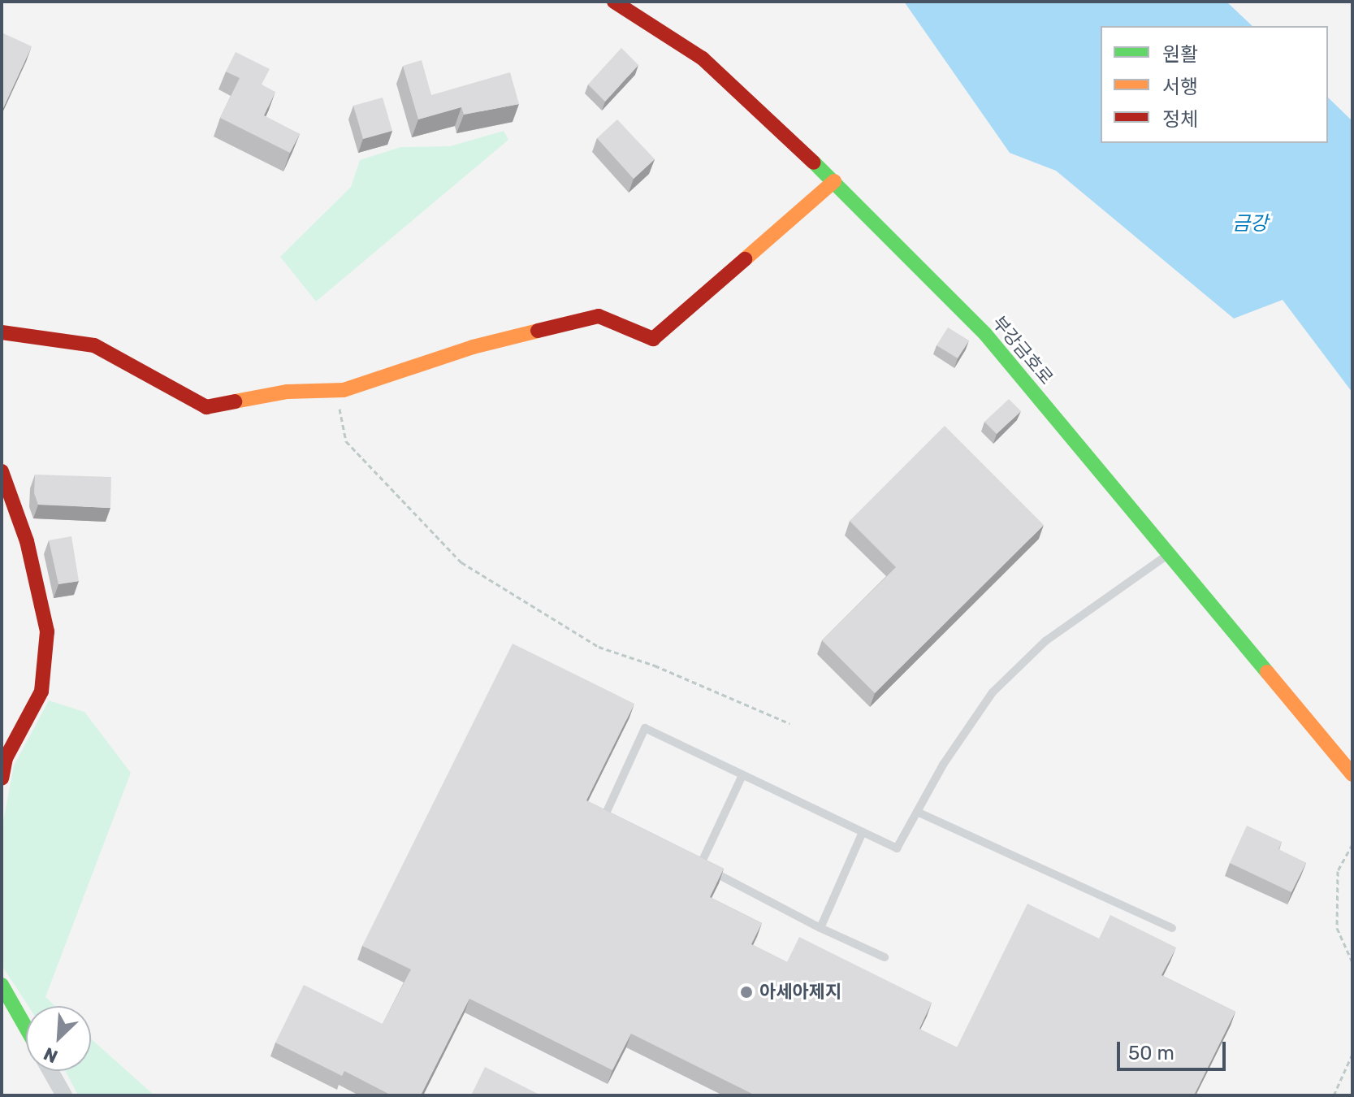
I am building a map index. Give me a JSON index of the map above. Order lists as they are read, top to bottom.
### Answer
{
  "streets": {
    "street": ["부강금호로"]
  },
  "water": ["금강"],
  "places": ["아세아제지"],
  "legend": ["원활", "서행", "정체"],
  "scale_bar": "50 m",
  "north": "bottom left"
}
